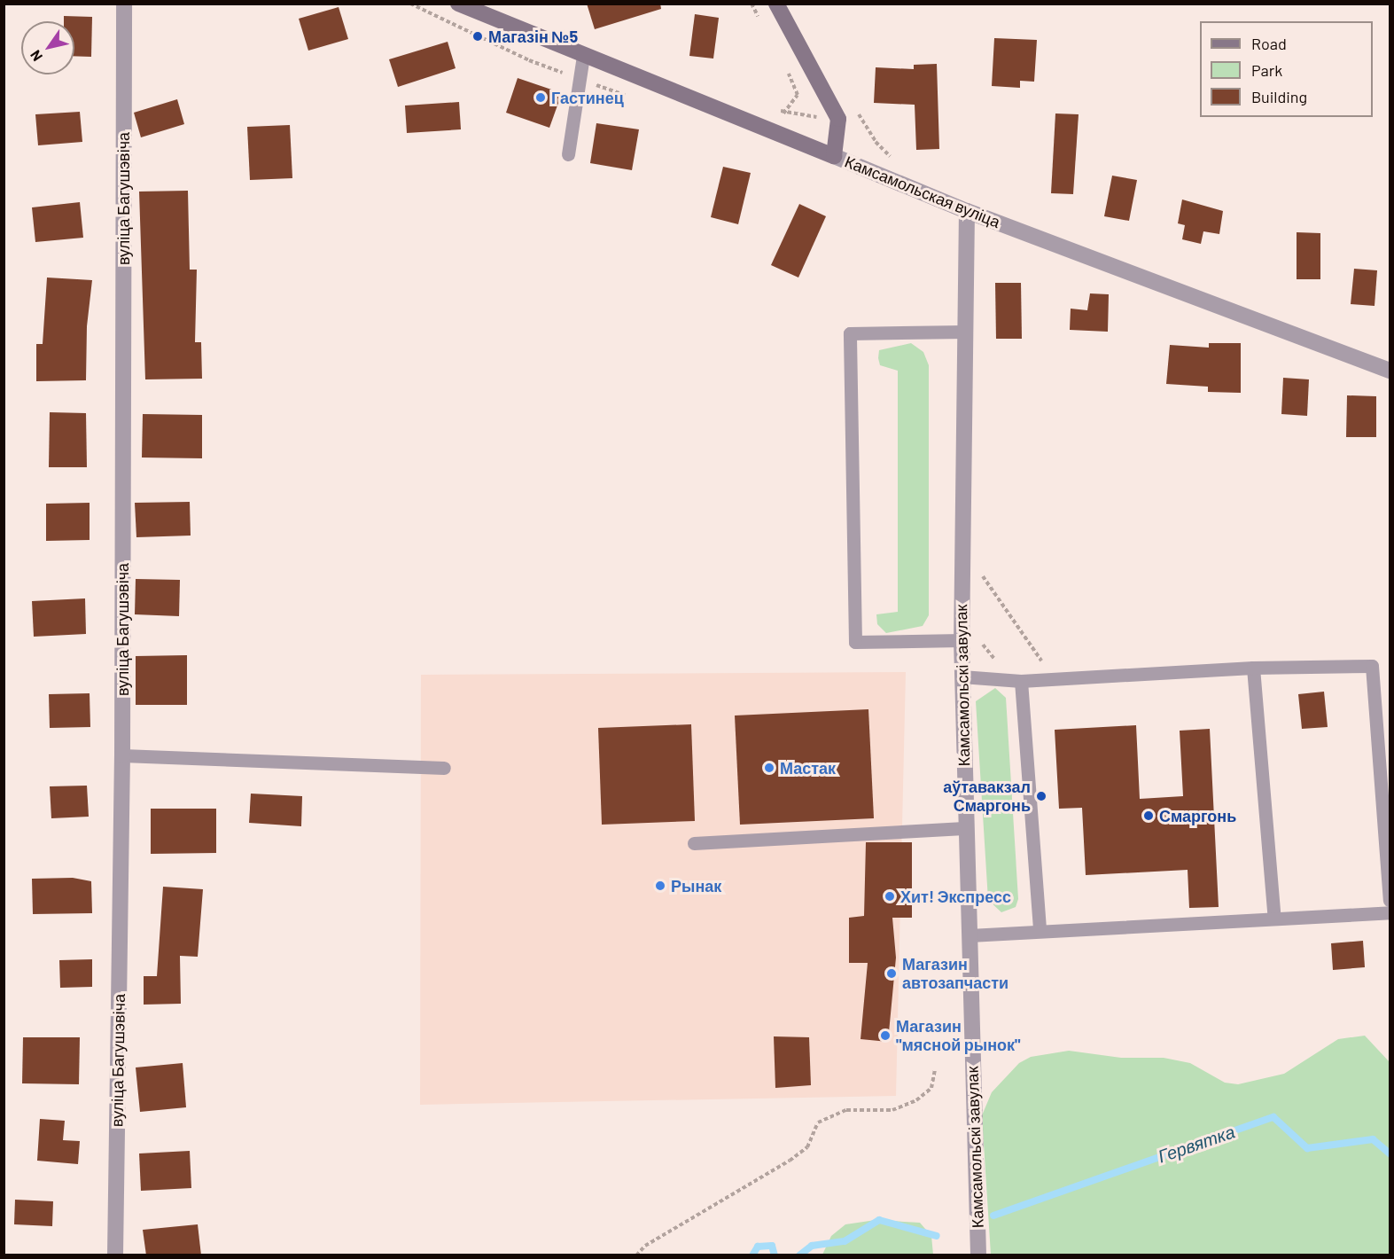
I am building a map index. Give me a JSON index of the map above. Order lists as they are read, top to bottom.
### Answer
{
  "streets": {
    "main road": ["Камсамольская вуліца"],
    "street": ["вуліца Багушэвіча", "Камсамольскі завулак"]
  },
  "crossings": [
    ["Камсамольская вуліца", "Камсамольскі завулак"]
  ],
  "water": ["Гервятка"],
  "places": [
    "Магазін №5",
    "Гастинец",
    "Мастак",
    "аўтавакзал Смаргонь",
    "Смаргонь",
    "Рынак",
    "Хит! Экспресс",
    "Магазин автозапчасти",
    "Магазин \"мясной рынок\""
  ],
  "legend": ["Road", "Park", "Building"],
  "north": "bottom left"
}
